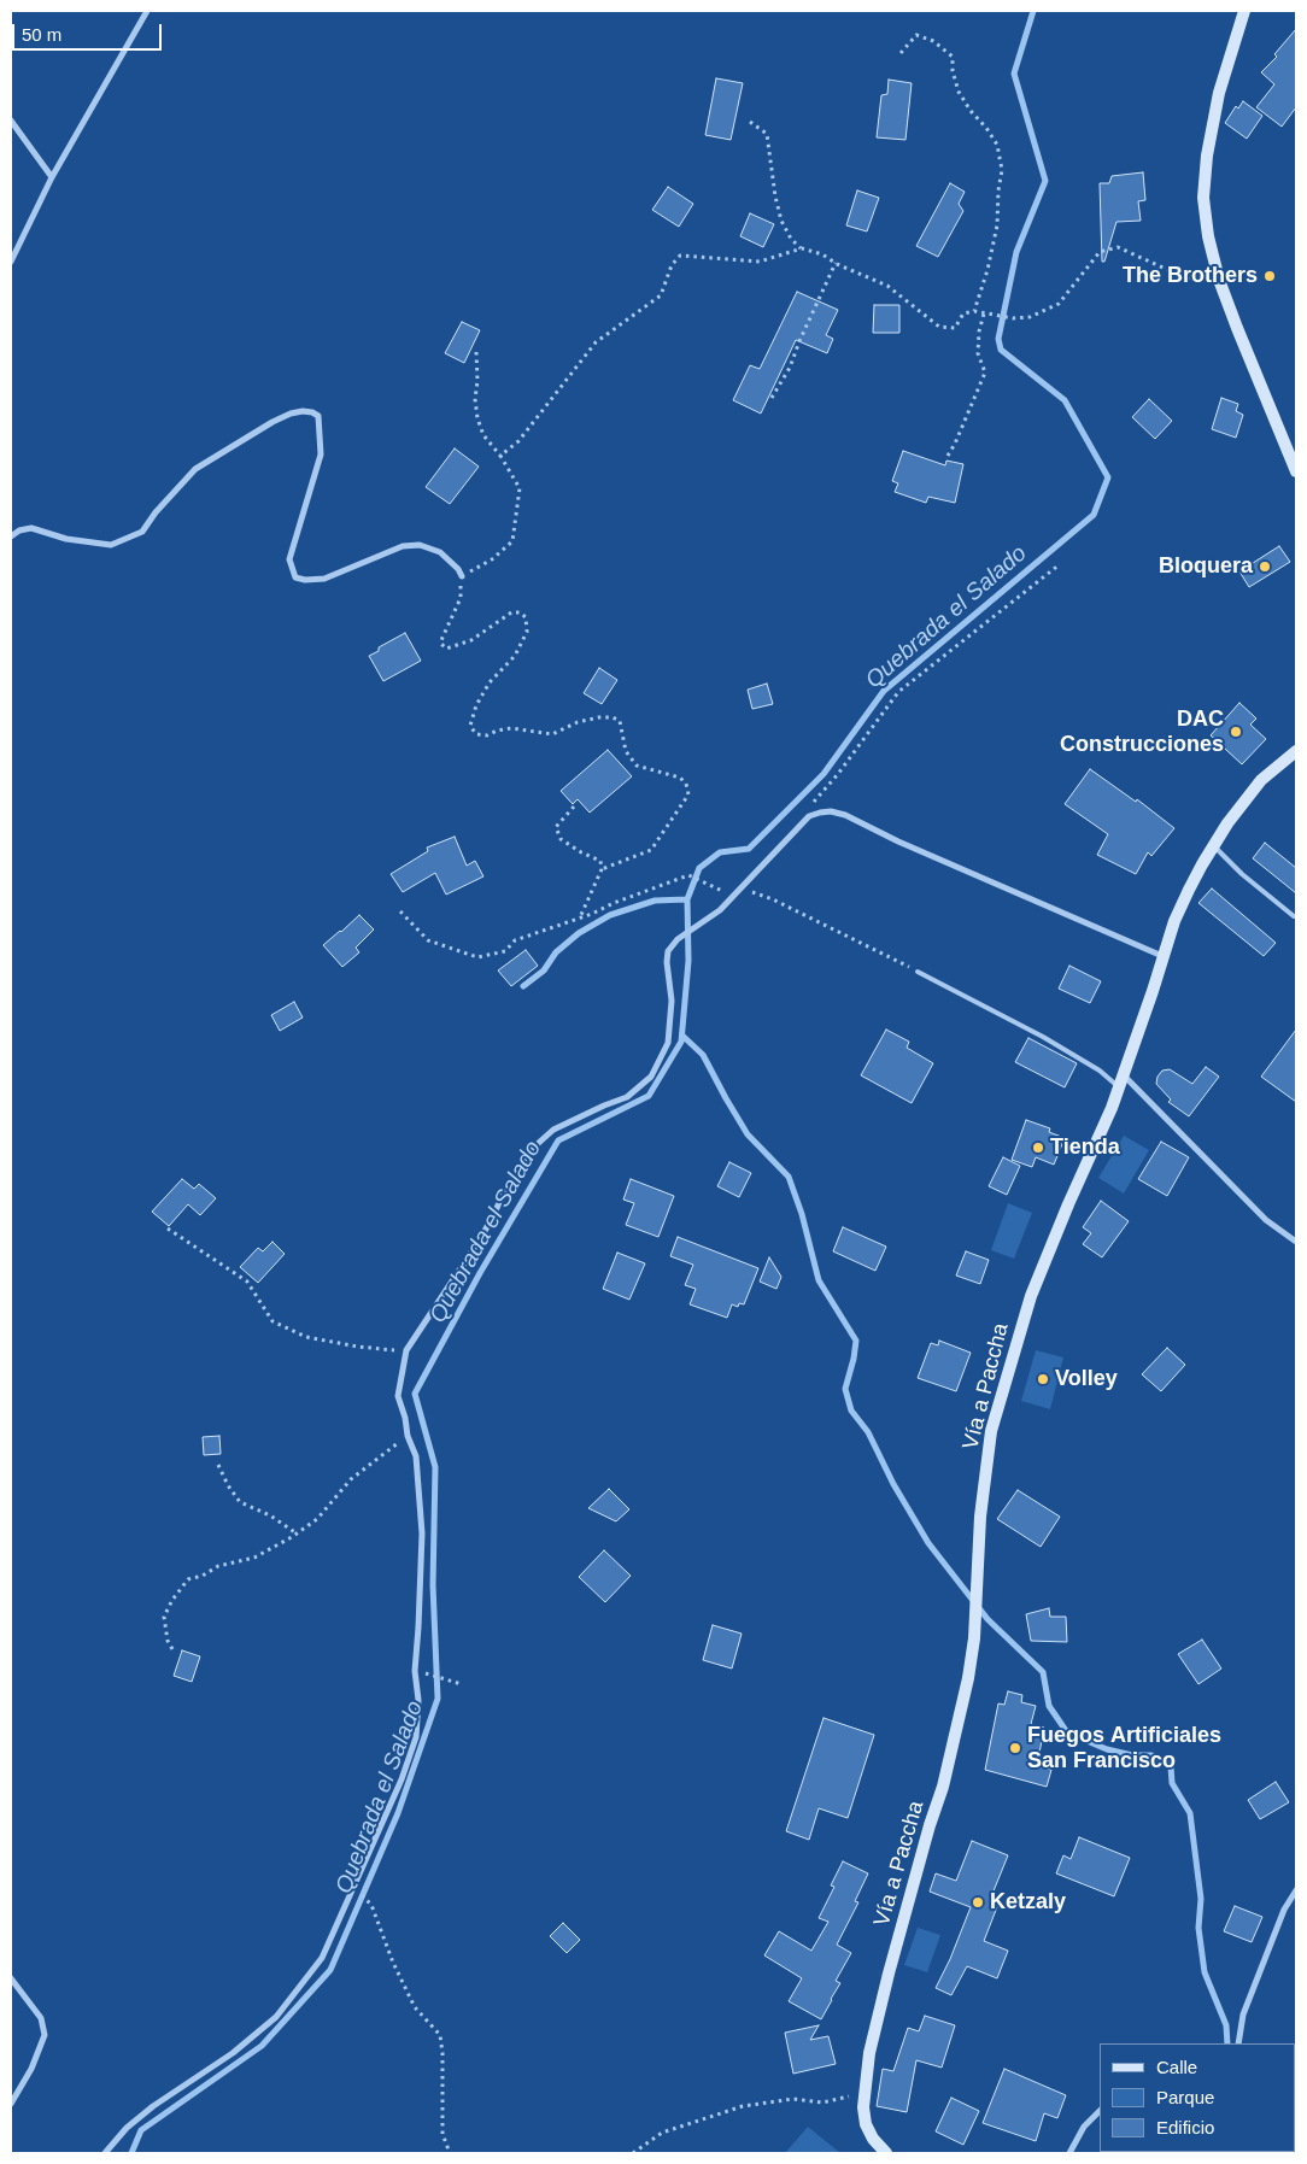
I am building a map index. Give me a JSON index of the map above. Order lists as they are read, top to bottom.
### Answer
{
  "streets": {
    "main road": ["Vía a Paccha"]
  },
  "water": ["Quebrada el Salado"],
  "places": [
    "The Brothers",
    "Bloquera",
    "DAC Construcciones",
    "Tienda",
    "Volley",
    "Fuegos Artificiales San Francisco",
    "Ketzaly"
  ],
  "legend": ["Calle", "Parque", "Edificio"],
  "scale_bar": "50 m"
}
